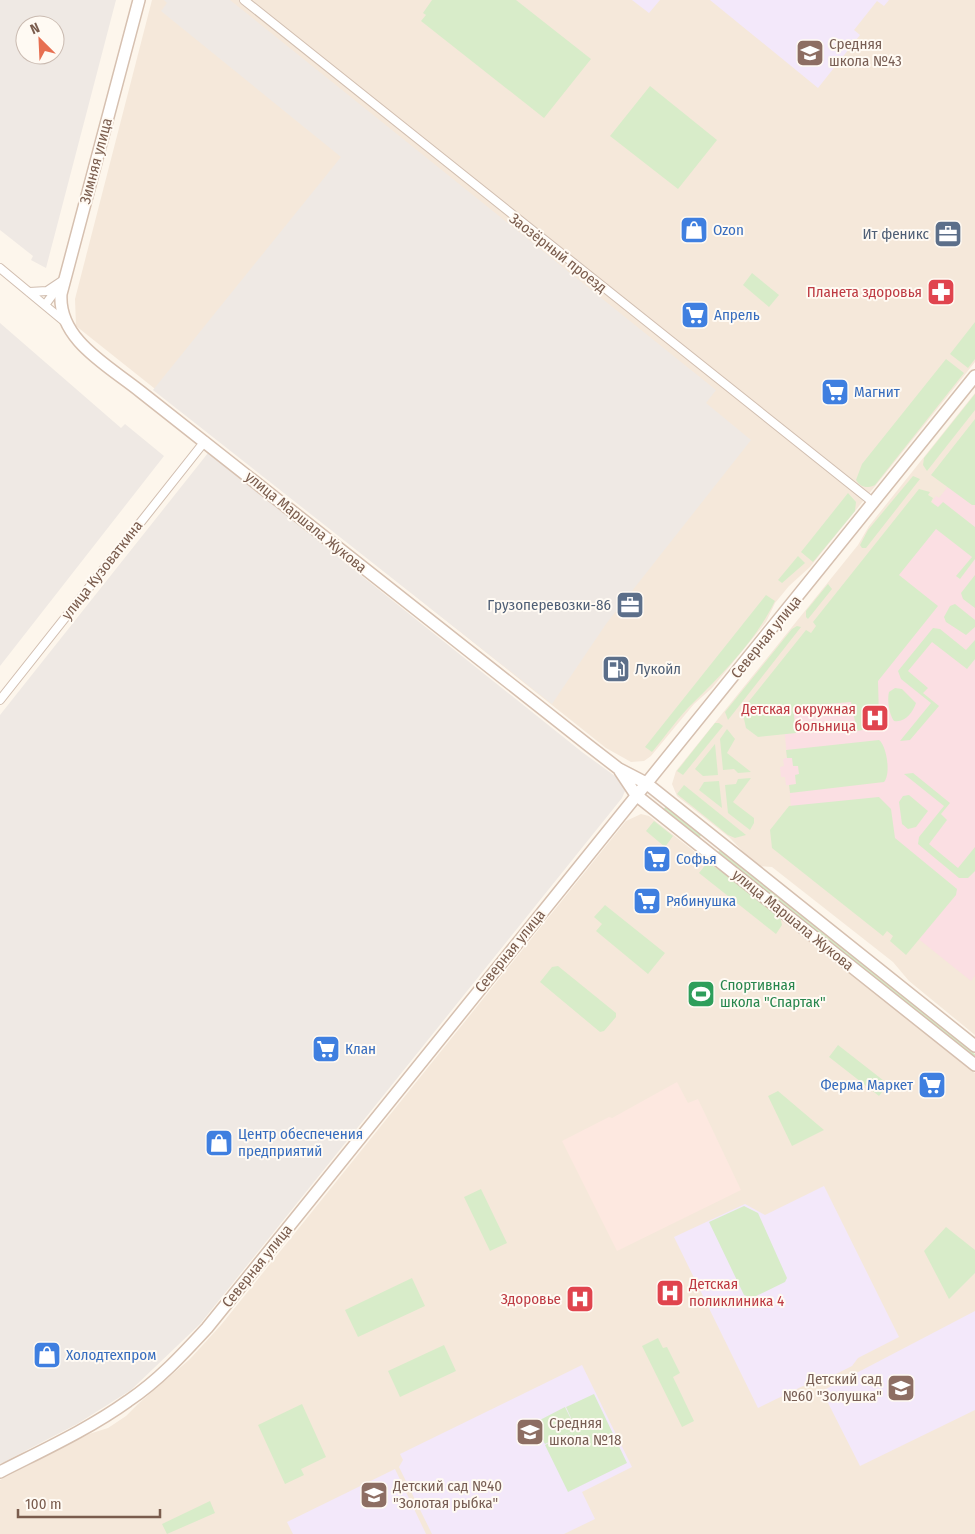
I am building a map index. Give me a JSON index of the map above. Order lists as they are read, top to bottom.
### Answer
{
  "streets": {
    "main road": ["Зимняя улица", "улица Маршала Жукова", "Северная улица"],
    "street": ["Заозёрный проезд", "улица Кузоваткина"]
  },
  "crossings": [
    ["Зимняя улица", "улица Маршала Жукова"],
    ["Заозёрный проезд", "Северная улица"],
    ["улица Маршала Жукова", "улица Кузоваткина"],
    ["улица Маршала Жукова", "Северная улица"]
  ],
  "places": {
    "school or university": [
      "Средняя школа №43",
      "Детский сад №60 \"Золушка\"",
      "Средняя школа №18",
      "Детский сад №40 \"Золотая рыбка\""
    ],
    "shop": ["Ozon", "Центр обеспечения предприятий", "Холодтехпром"],
    "office": ["Ит феникс", "Грузоперевозки-86"],
    "pharmacy": ["Планета здоровья"],
    "supermarket": [
      "Апрель",
      "Магнит",
      "Софья",
      "Рябинушка",
      "Клан",
      "Ферма Маркет"
    ],
    "fuel station": ["Лукойл"],
    "hospital": ["Детская окружная больница", "Детская поликлиника 4", "Здоровье"],
    "sports": ["Спортивная школа \"Спартак\""]
  },
  "scale_bar": "100 m",
  "north": "top left"
}
